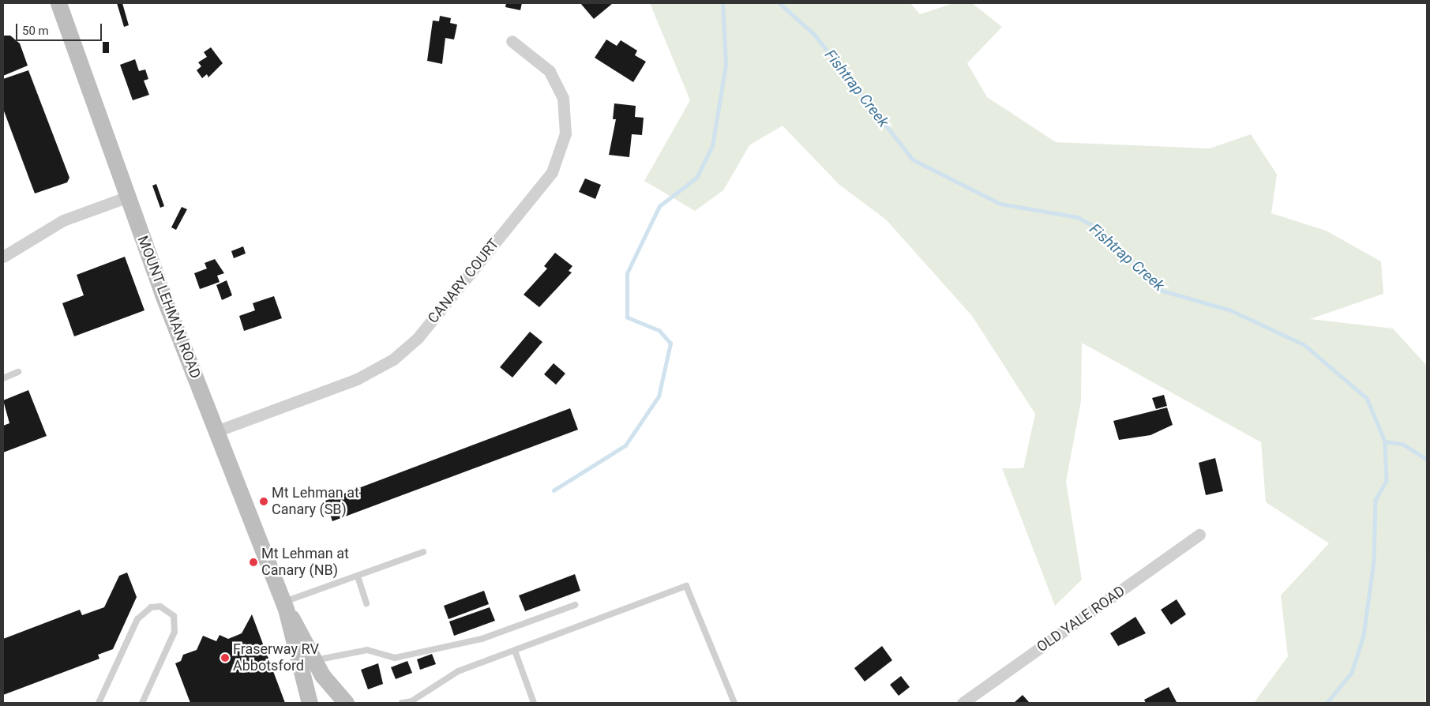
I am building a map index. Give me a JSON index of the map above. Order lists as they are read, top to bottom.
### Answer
{
  "streets": {
    "main road": ["MOUNT LEHMAN ROAD"],
    "street": ["CANARY COURT", "OLD YALE ROAD"]
  },
  "crossings": [
    ["CANARY COURT", "MOUNT LEHMAN ROAD"]
  ],
  "water": ["Fishtrap Creek"],
  "places": ["Mt Lehman at Canary (SB)", "Mt Lehman at Canary (NB)", "Fraserway RV Abbotsford"],
  "scale_bar": "50 m"
}
